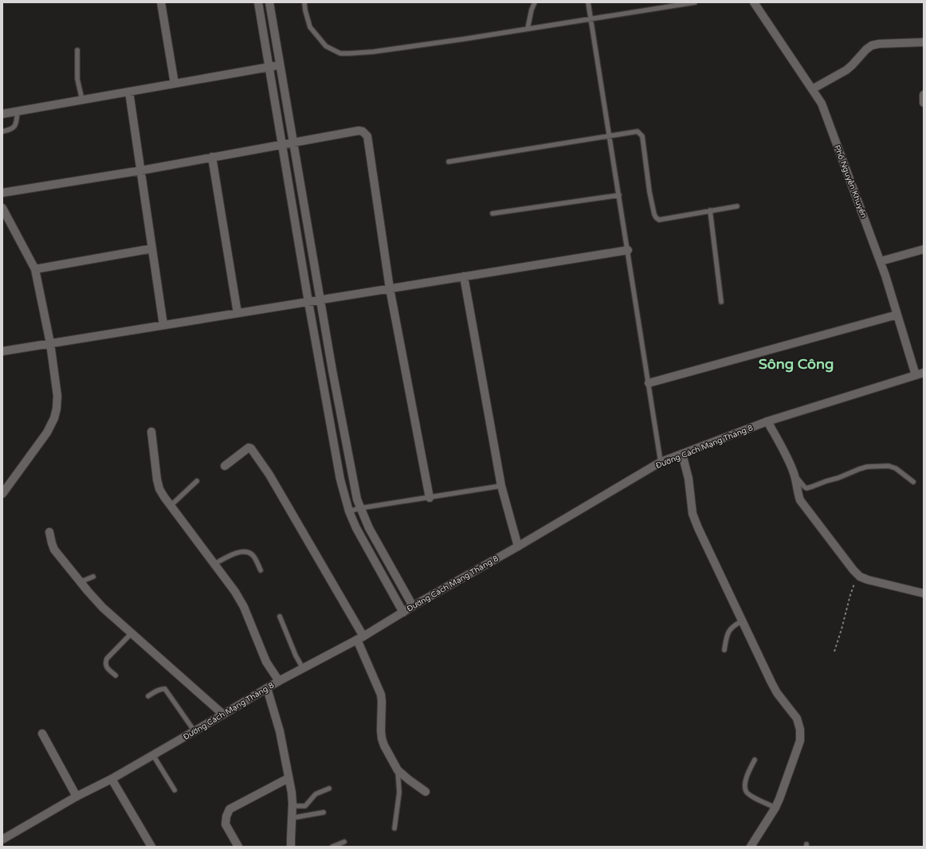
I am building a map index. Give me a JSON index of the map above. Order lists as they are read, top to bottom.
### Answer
{
  "streets": {
    "street": ["Phố Nguyễn Khuyến", "Đường Cách Mạng Tháng 8"]
  },
  "crossings": [
    ["Phố Nguyễn Khuyến", "Đường Cách Mạng Tháng 8"]
  ],
  "districts": ["Sông Công"]
}
